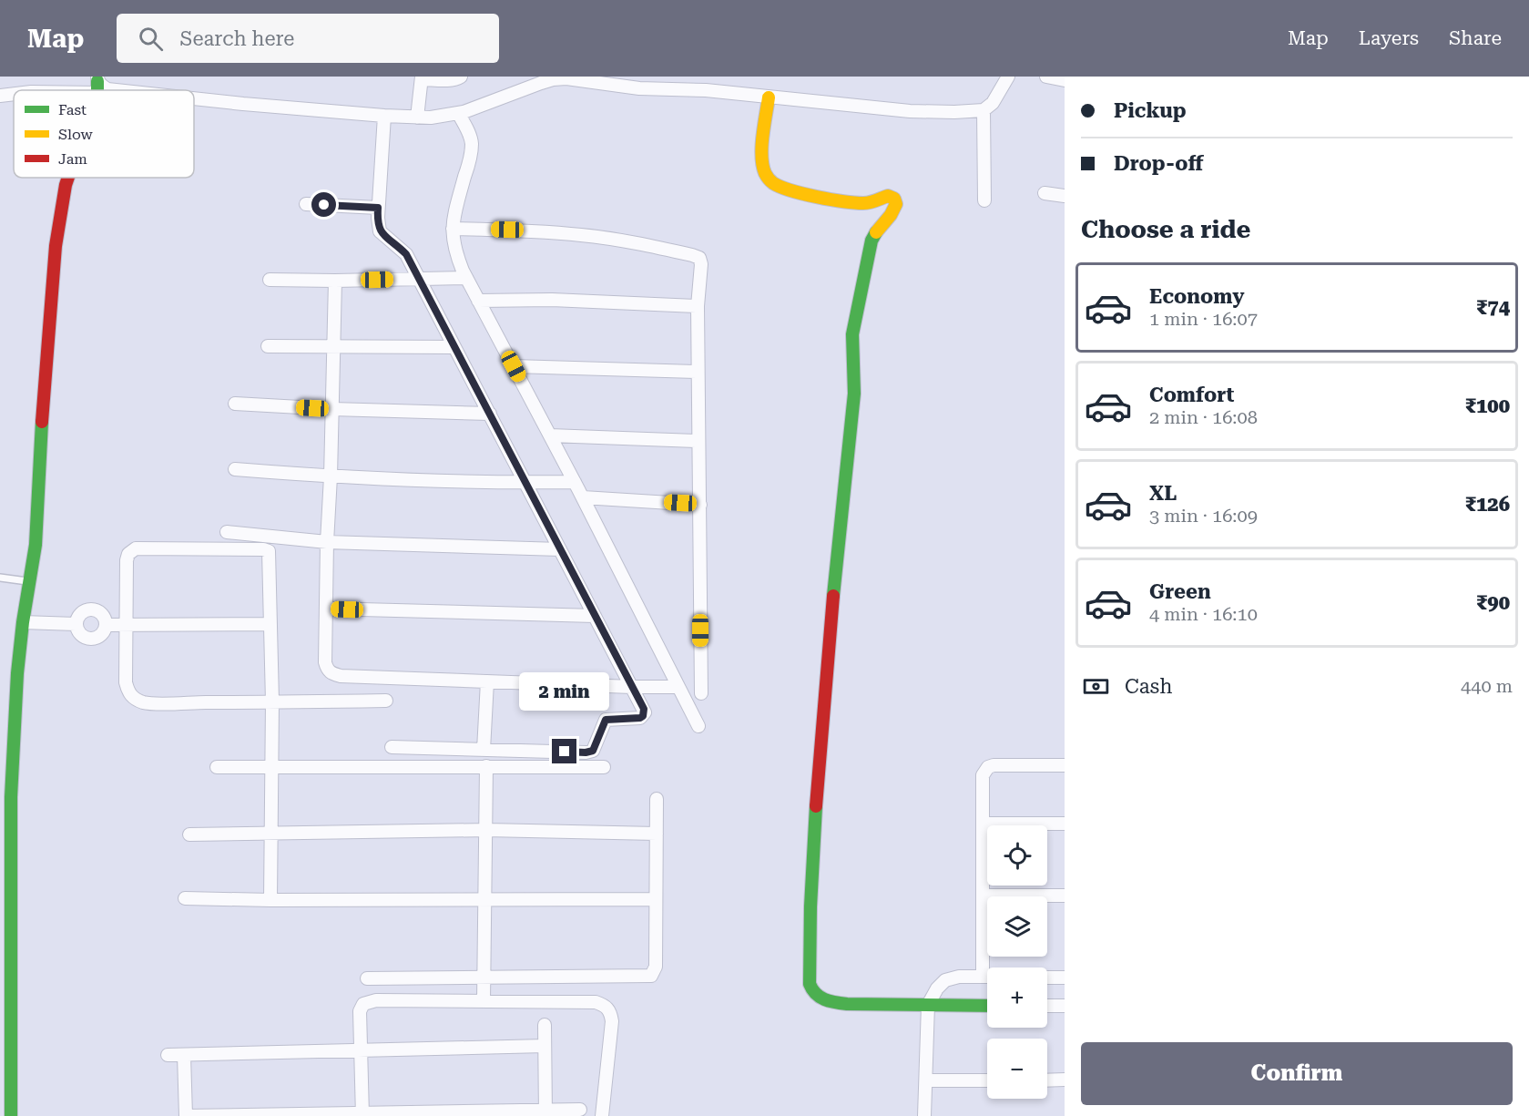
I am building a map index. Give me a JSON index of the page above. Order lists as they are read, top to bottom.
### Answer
{
  "legend": ["Fast", "Slow", "Jam"],
  "page": {
    "header": "Map",
    "search": "Search here",
    "nav": ["Map", "Layers", "Share"],
    "banner": ["Pickup", "Drop-off"],
    "heading": "Choose a ride",
    "list": [
      {
        "name": "Economy",
        "note": "1 min · 16:07",
        "value": "₹74"
      },
      {
        "name": "Comfort",
        "note": "2 min · 16:08",
        "value": "₹100"
      },
      {
        "name": "XL",
        "note": "3 min · 16:09",
        "value": "₹126"
      },
      {
        "name": "Green",
        "note": "4 min · 16:10",
        "value": "₹90"
      }
    ],
    "pay": ["Cash", "440 m"],
    "bubble": "2 min",
    "map_buttons": ["+", "−"],
    "buttons": "Confirm"
  }
}
